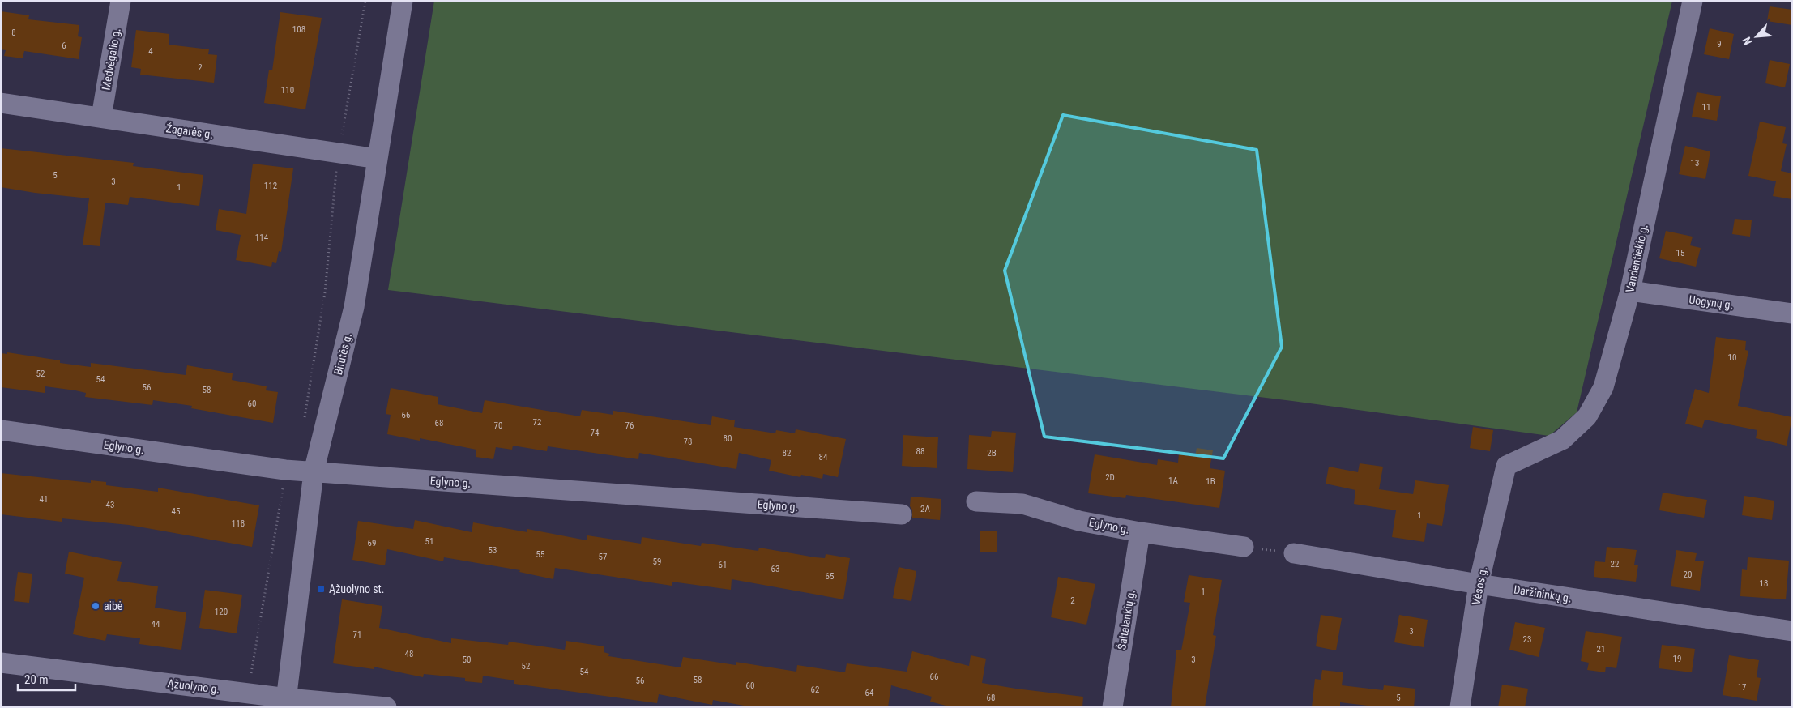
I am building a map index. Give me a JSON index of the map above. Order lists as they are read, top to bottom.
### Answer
{
  "streets": {
    "street": [
      "Medvėgalio g.",
      "Žagarės g.",
      "Vandentiekio g.",
      "Uogynų g.",
      "Birutės g.",
      "Eglyno g.",
      "Vėsos g.",
      "Daržininkų g.",
      "Šaltalankių g.",
      "Ąžuolyno g."
    ]
  },
  "crossings": [
    ["Medvėgalio g.", "Žagarės g."],
    ["Žagarės g.", "Birutės g."],
    ["Vandentiekio g.", "Uogynų g."],
    ["Vandentiekio g.", "Vėsos g."],
    ["Birutės g.", "Eglyno g."],
    ["Birutės g.", "Ąžuolyno g."],
    ["Eglyno g.", "Šaltalankių g."],
    ["Vėsos g.", "Daržininkų g."]
  ],
  "places": {
    "transit": ["Ąžuolyno st."],
    "other": ["aibė"]
  },
  "house_numbers": [
    "108",
    "8",
    "9",
    "6",
    "4",
    "2",
    "110",
    "11",
    "13",
    "5",
    "3",
    "112",
    "1",
    "114",
    "15",
    "10",
    "52",
    "54",
    "56",
    "58",
    "60",
    "66",
    "72",
    "68",
    "70",
    "76",
    "74",
    "80",
    "78",
    "88",
    "82",
    "2B",
    "84",
    "2D",
    "1A",
    "1B",
    "41",
    "43",
    "2A",
    "45",
    "1",
    "118",
    "51",
    "69",
    "53",
    "55",
    "57",
    "59",
    "22",
    "61",
    "63",
    "20",
    "65",
    "18",
    "1",
    "2",
    "120",
    "44",
    "3",
    "71",
    "23",
    "21",
    "48",
    "19",
    "50",
    "3",
    "52",
    "54",
    "66",
    "58",
    "56",
    "60",
    "17",
    "62",
    "64",
    "68",
    "5"
  ],
  "scale_bar": "20 m",
  "north": "bottom left"
}
